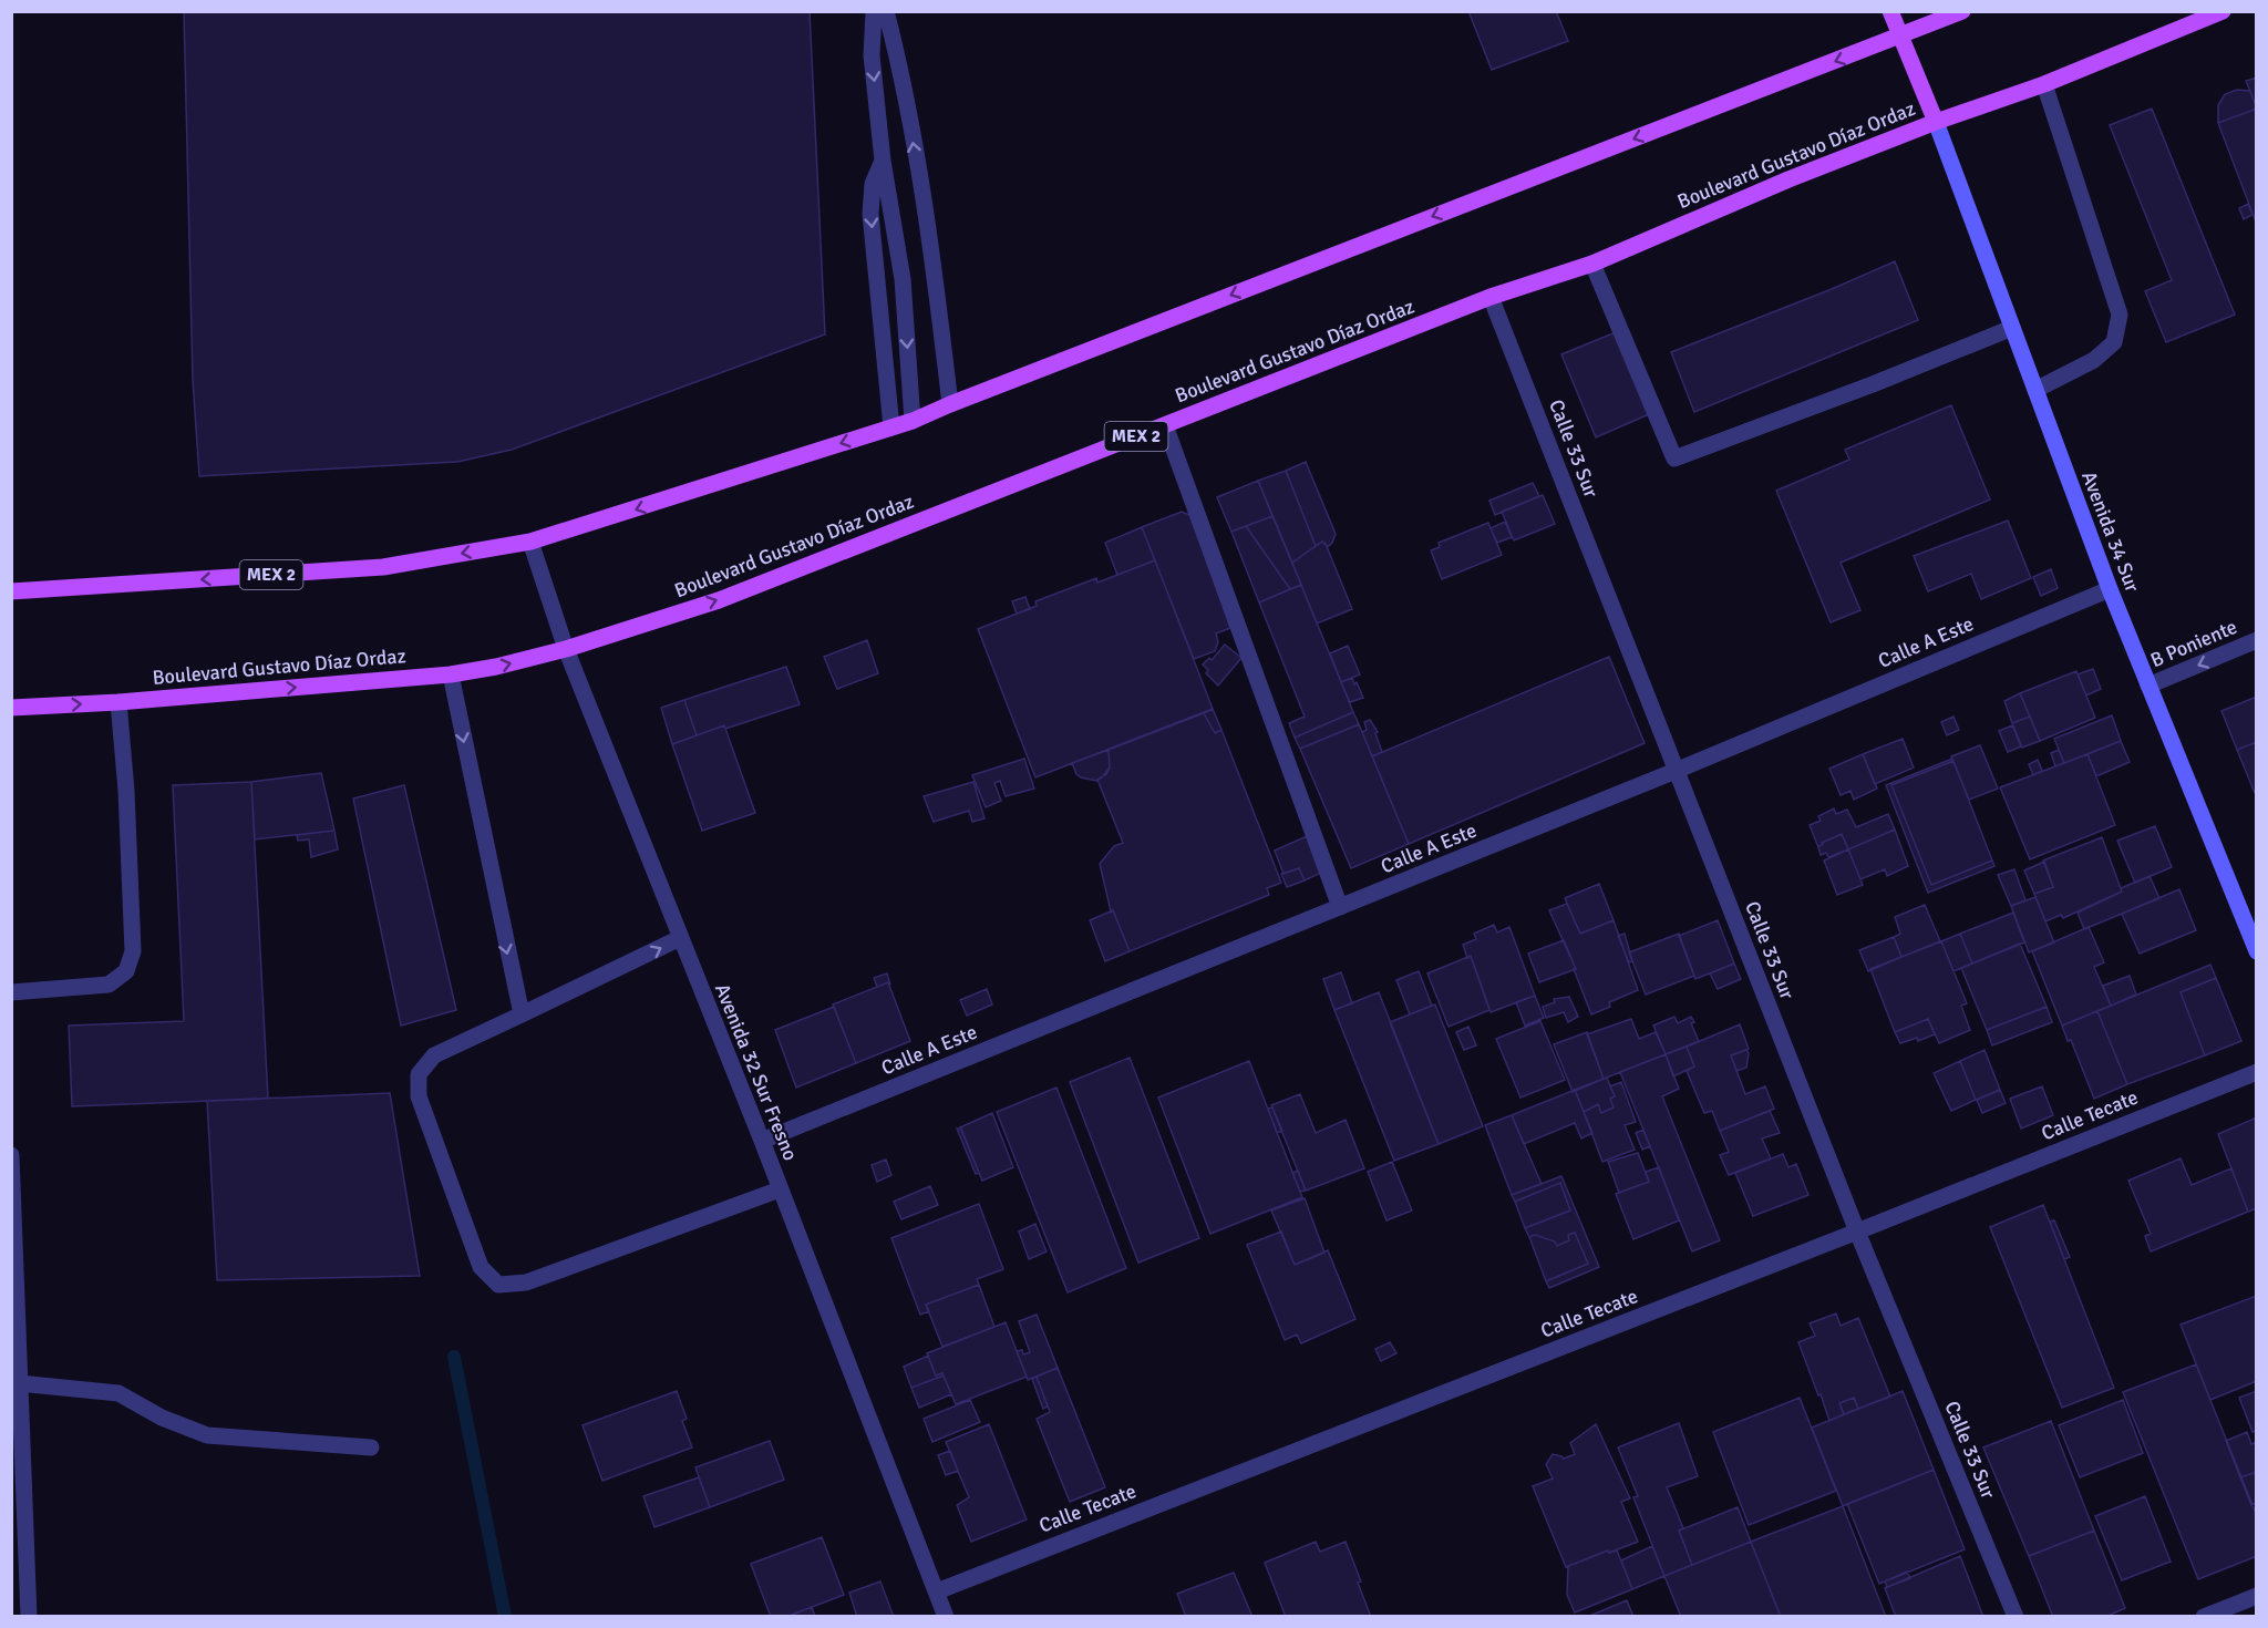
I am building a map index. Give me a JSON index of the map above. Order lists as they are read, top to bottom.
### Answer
{
  "streets": {
    "main road": ["Boulevard Gustavo Díaz Ordaz", "MEX 2", "Avenida 34 Sur"],
    "street": [
      "Calle 33 Sur",
      "Calle A Este",
      "B Poniente",
      "Avenida 32 Sur Fresno",
      "Calle Tecate"
    ]
  },
  "crossings": [
    ["Boulevard Gustavo Díaz Ordaz", "Calle 33 Sur"],
    ["Boulevard Gustavo Díaz Ordaz", "Avenida 34 Sur"],
    ["Boulevard Gustavo Díaz Ordaz", "Avenida 32 Sur Fresno"],
    ["MEX 2", "Avenida 32 Sur Fresno"],
    ["Calle 33 Sur", "Calle A Este"],
    ["Calle 33 Sur", "Calle Tecate"],
    ["Avenida 34 Sur", "Calle A Este"],
    ["Avenida 34 Sur", "B Poniente"],
    ["Calle A Este", "Avenida 32 Sur Fresno"],
    ["Avenida 32 Sur Fresno", "Calle Tecate"]
  ],
  "one_way": ["B Poniente"]
}
